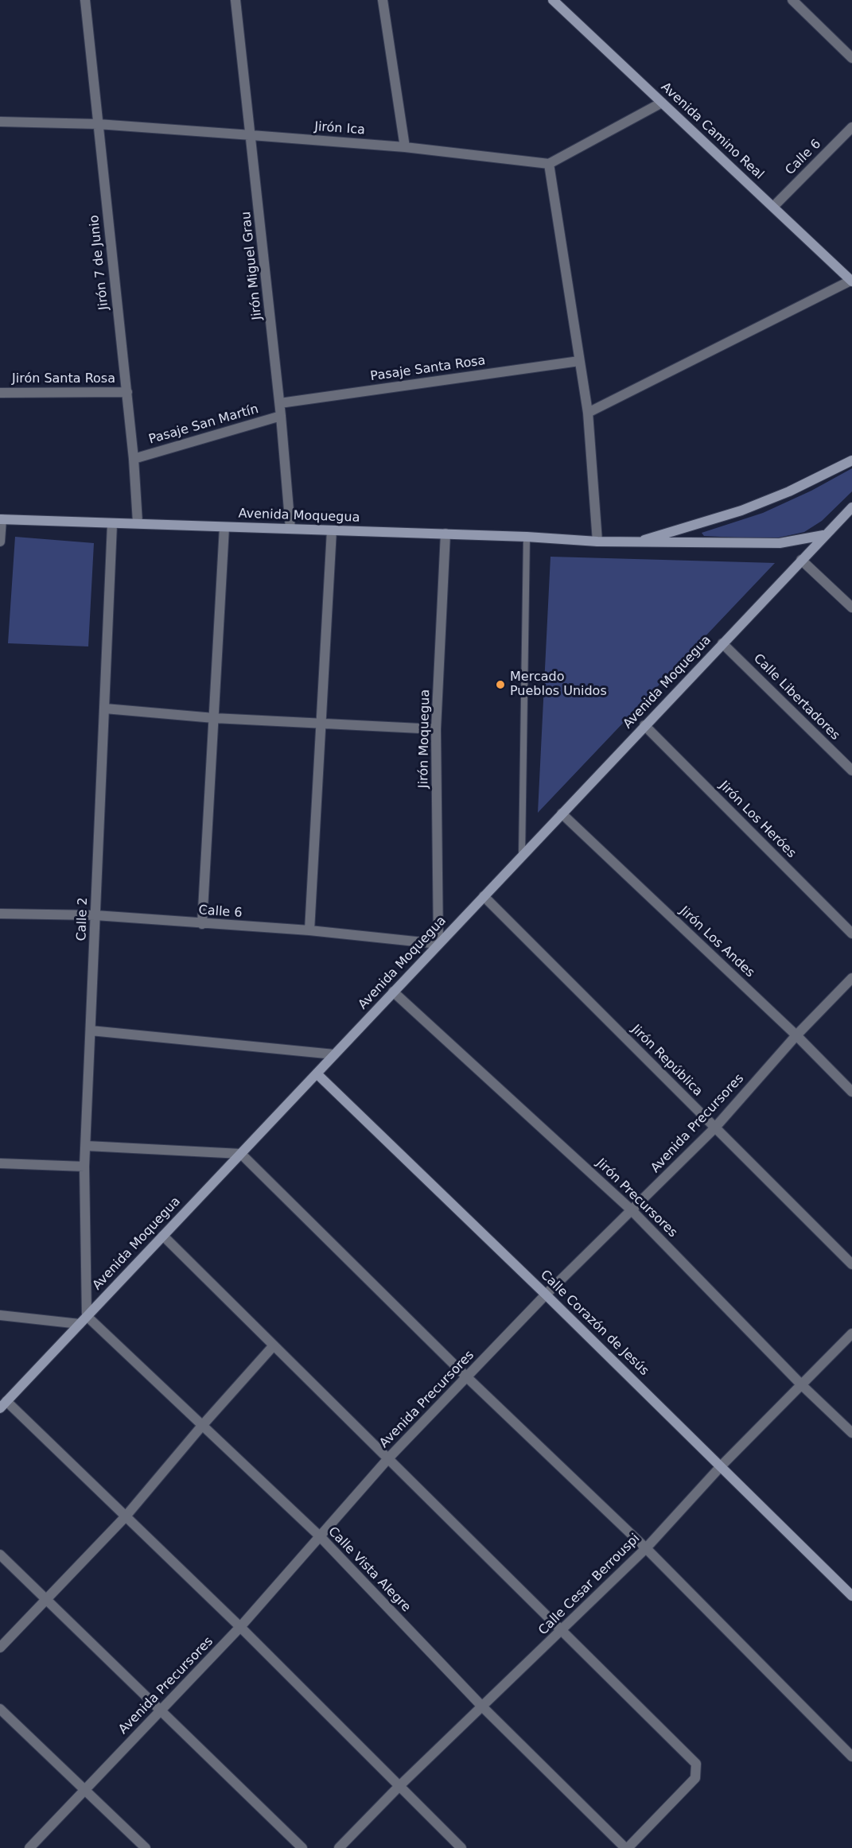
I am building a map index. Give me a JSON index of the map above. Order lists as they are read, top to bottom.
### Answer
{
  "streets": {
    "street": [
      "Jirón Ica",
      "Avenida Camino Real",
      "Calle 6",
      "Jirón 7 de Junio",
      "Jirón Miguel Grau",
      "Pasaje Santa Rosa",
      "Jirón Santa Rosa",
      "Pasaje San Martín",
      "Avenida Moquegua",
      "Calle Libertadores",
      "Jirón Moquegua",
      "Jirón Los Heróes",
      "Calle 2",
      "Jirón Los Andes",
      "Jirón República",
      "Avenida Precursores",
      "Jirón Precursores",
      "Calle Corazón de Jesús",
      "Calle Vista Alegre",
      "Calle Cesar Berrouspi"
    ]
  },
  "crossings": [
    ["Jirón Ica", "Jirón 7 de Junio"],
    ["Jirón Ica", "Jirón Miguel Grau"],
    ["Avenida Camino Real", "Calle 6"],
    ["Calle 6", "Avenida Moquegua"],
    ["Calle 6", "Jirón Moquegua"],
    ["Calle 6", "Calle 2"],
    ["Jirón 7 de Junio", "Jirón Santa Rosa"],
    ["Jirón 7 de Junio", "Pasaje San Martín"],
    ["Jirón 7 de Junio", "Avenida Moquegua"],
    ["Jirón Miguel Grau", "Pasaje Santa Rosa"],
    ["Jirón Miguel Grau", "Pasaje San Martín"],
    ["Jirón Miguel Grau", "Avenida Moquegua"],
    ["Avenida Moquegua", "Calle Libertadores"],
    ["Avenida Moquegua", "Jirón Moquegua"],
    ["Avenida Moquegua", "Jirón Los Heróes"],
    ["Avenida Moquegua", "Calle 2"],
    ["Avenida Moquegua", "Jirón Los Andes"],
    ["Avenida Moquegua", "Jirón República"],
    ["Avenida Moquegua", "Jirón Precursores"],
    ["Avenida Moquegua", "Calle Corazón de Jesús"],
    ["Avenida Moquegua", "Calle Vista Alegre"],
    ["Calle 2", "Calle Vista Alegre"],
    ["Jirón Los Andes", "Avenida Precursores"],
    ["Jirón República", "Avenida Precursores"],
    ["Avenida Precursores", "Jirón Precursores"],
    ["Avenida Precursores", "Calle Corazón de Jesús"],
    ["Avenida Precursores", "Calle Vista Alegre"],
    ["Jirón Precursores", "Calle Cesar Berrouspi"],
    ["Calle Corazón de Jesús", "Calle Cesar Berrouspi"],
    ["Calle Vista Alegre", "Calle Cesar Berrouspi"]
  ],
  "places": ["Mercado Pueblos Unidos"]
}
